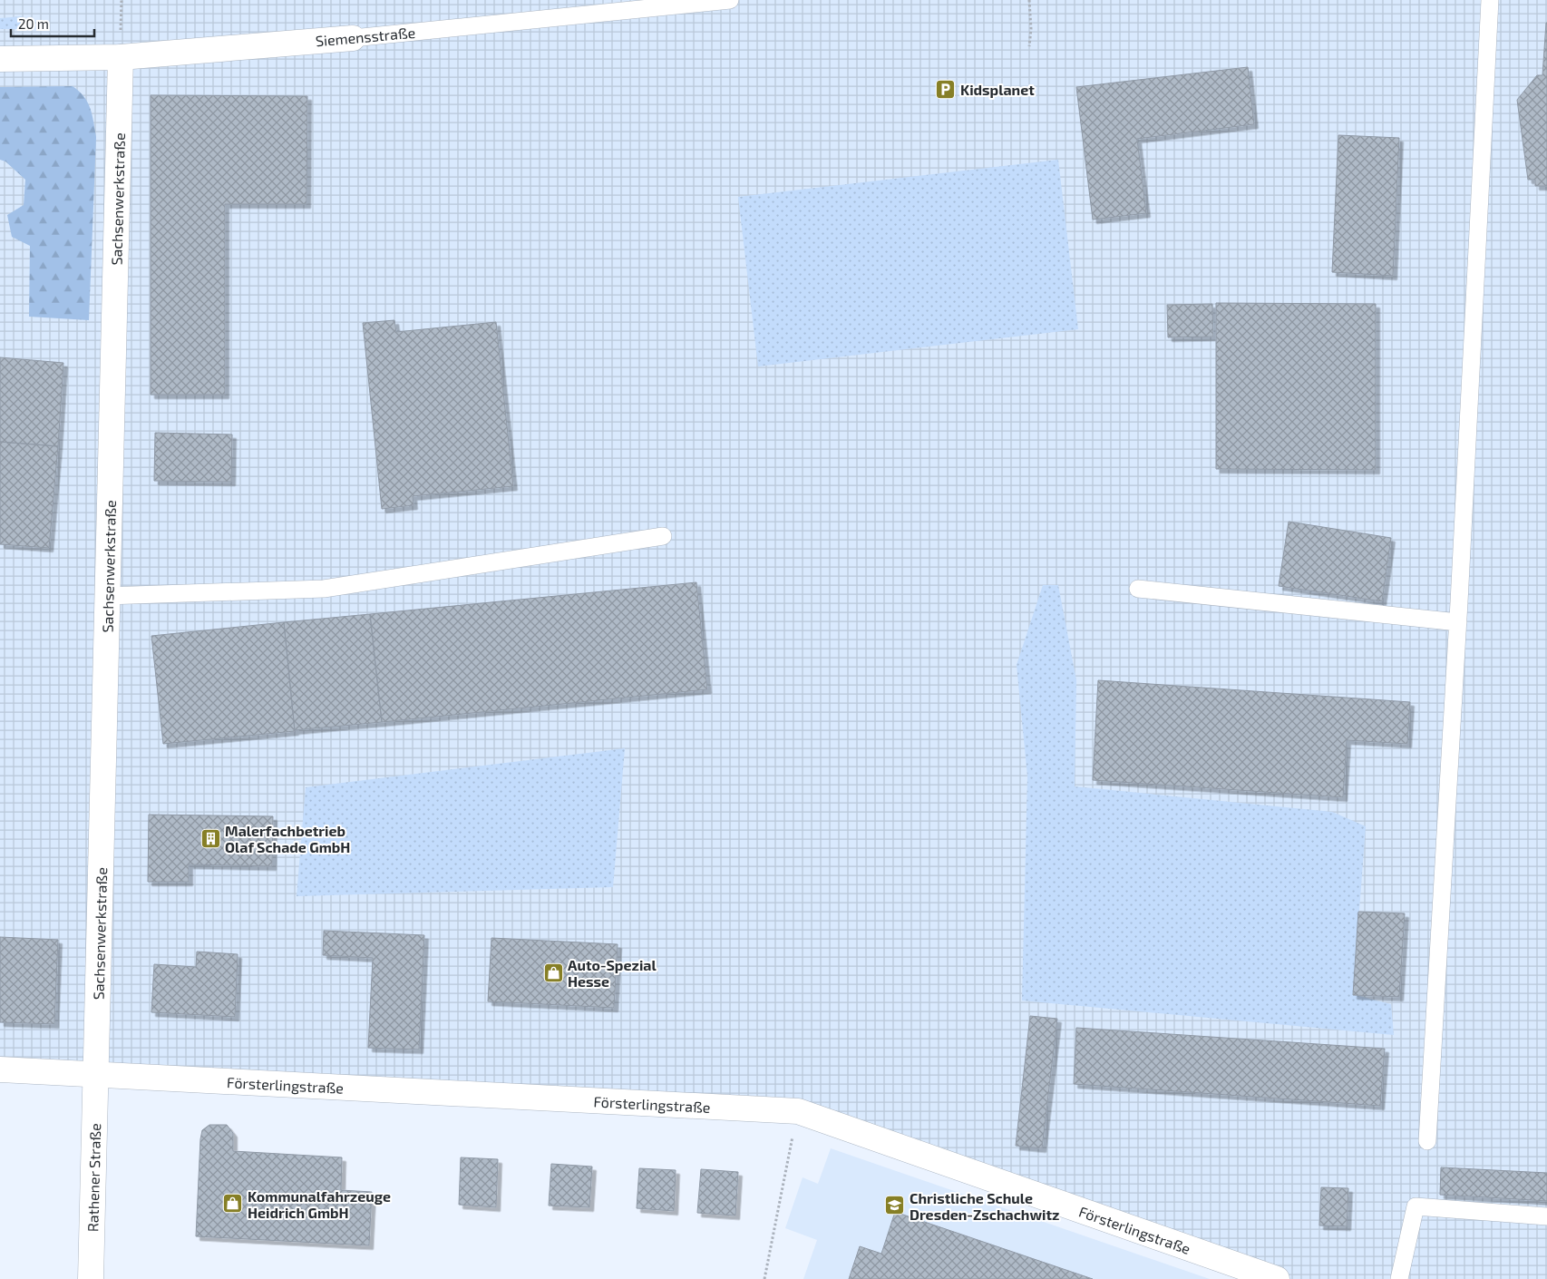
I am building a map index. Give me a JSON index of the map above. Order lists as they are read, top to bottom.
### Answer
{
  "streets": {
    "street": [
      "Siemensstraße",
      "Sachsenwerkstraße",
      "Försterlingstraße",
      "Rathener Straße"
    ]
  },
  "crossings": [
    ["Siemensstraße", "Sachsenwerkstraße"],
    ["Sachsenwerkstraße", "Försterlingstraße"],
    ["Sachsenwerkstraße", "Rathener Straße"],
    ["Försterlingstraße", "Rathener Straße"]
  ],
  "places": {
    "parking": ["Kidsplanet"],
    "building": ["Malerfachbetrieb Olaf Schade GmbH"],
    "shop": ["Auto-Spezial Hesse", "Kommunalfahrzeuge Heidrich GmbH"],
    "school or university": ["Christliche Schule Dresden-Zschachwitz"]
  },
  "scale_bar": "20 m"
}
